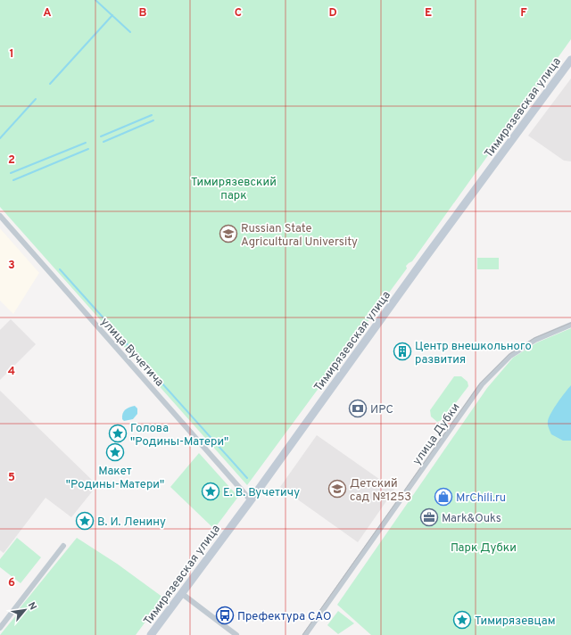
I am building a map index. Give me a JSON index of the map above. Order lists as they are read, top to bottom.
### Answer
{
  "streets": {
    "main road": ["Тимирязевская улица"],
    "street": ["улица Вучетича", "улица Дубки"]
  },
  "crossings": [
    ["Тимирязевская улица", "улица Вучетича"]
  ],
  "parks": ["Тимирязевский парк", "Парк Дубки"],
  "places": {
    "school or university": ["Russian State Agricultural University", "Детский сад №1253"],
    "building": ["Центр внешкольного развития"],
    "bank": ["ИРС"],
    "place": [
      "Голова \"Родины-Матери\"",
      "Макет \"Родины-Матери\"",
      "Е. В. Вучетичу",
      "В. И. Ленину",
      "Тимирязевцам"
    ],
    "shop": ["MrChili.ru"],
    "office": ["Mark&Ouks"],
    "bus stop": ["Префектура САО"]
  },
  "north": "top right",
  "grid": {
    "columns": [
      "A",
      "B",
      "C",
      "D",
      "E",
      "F"
    ],
    "rows": [
      "1",
      "2",
      "3",
      "4",
      "5",
      "6"
    ]
  }
}
